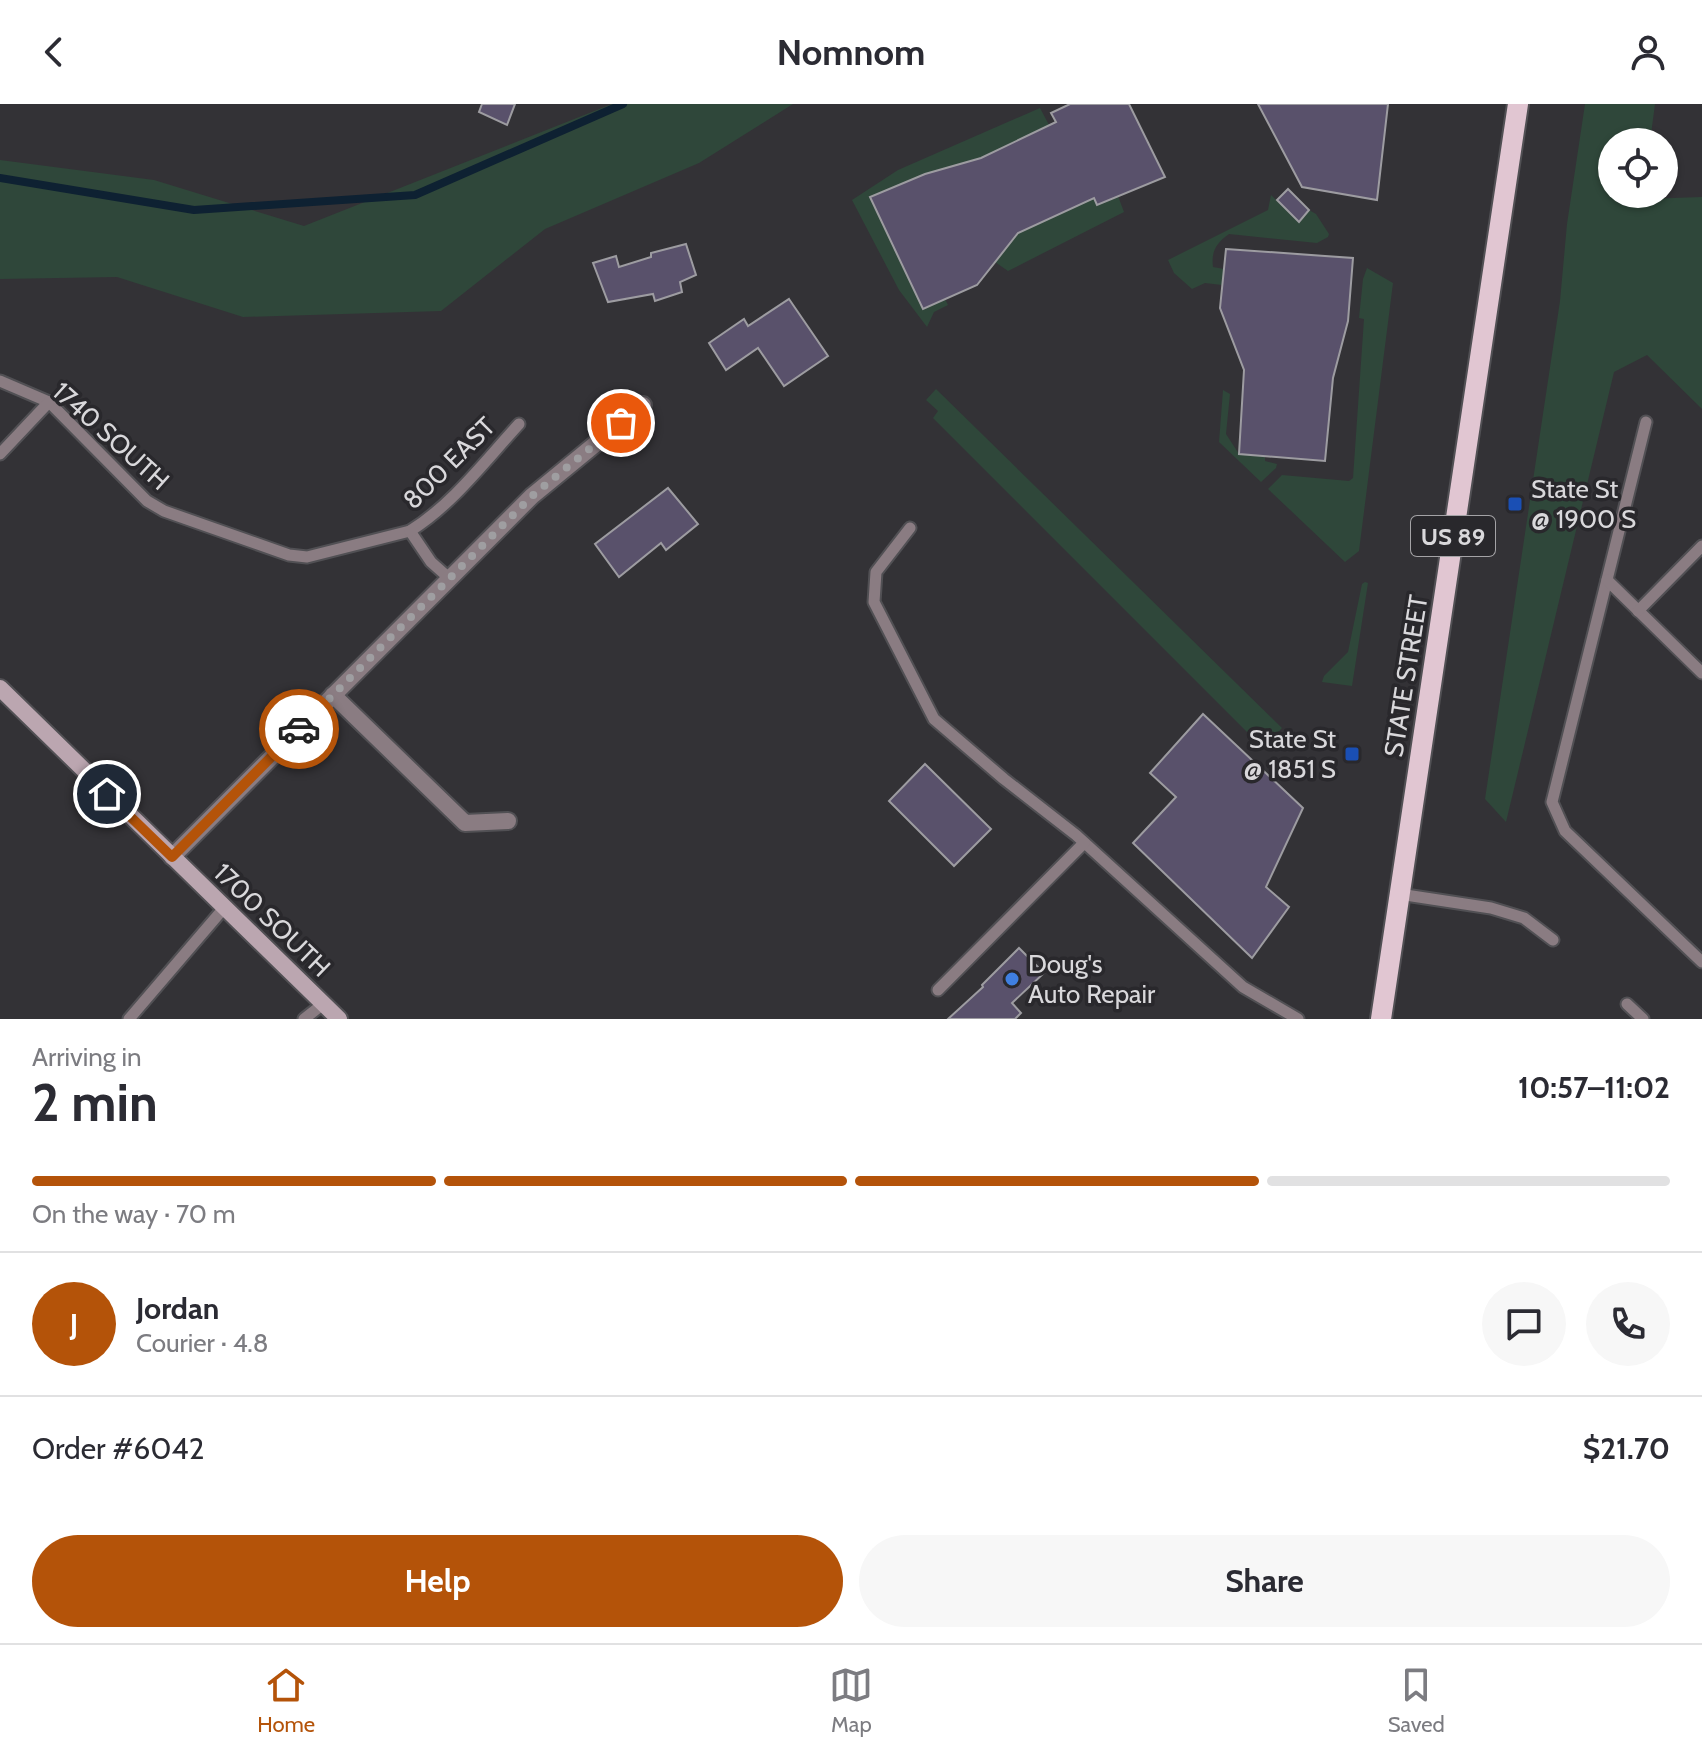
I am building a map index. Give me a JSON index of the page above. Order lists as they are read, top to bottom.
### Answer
{
  "streets": {
    "main road": ["US 89", "STATE STREET"],
    "street": ["1700 SOUTH"],
    "lane": ["1740 SOUTH", "800 EAST"]
  },
  "crossings": [
    ["1740 SOUTH", "800 EAST"]
  ],
  "places": {
    "transit": ["State St @ 1900 S", "State St @ 1851 S"],
    "other": ["Doug's Auto Repair"]
  },
  "page": {
    "header": "Nomnom",
    "heading": ["2 min", "Arriving in", "10:57–11:02"],
    "panel": [
      "Jordan",
      "Courier · 4.8",
      "Order #6042",
      "$21.70"
    ],
    "bar": "On the way · 70 m",
    "round": "J",
    "buttons": ["Help", "Share"],
    "tabs": ["Home", "Map", "Saved"]
  }
}
